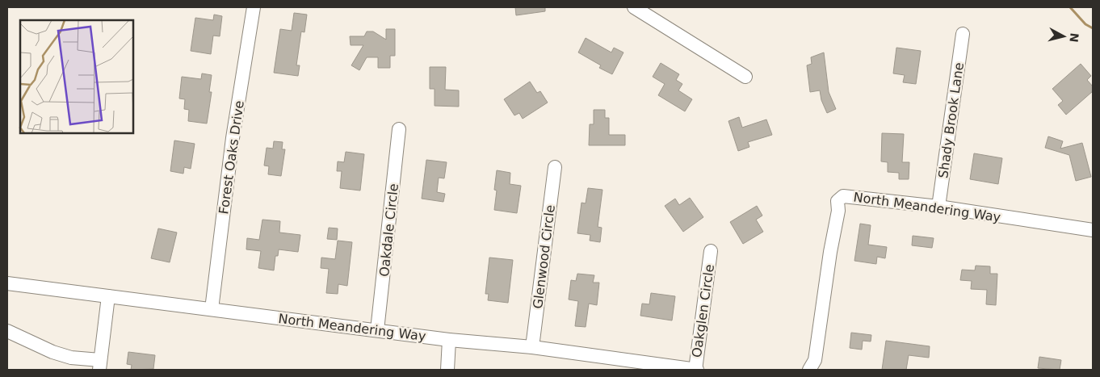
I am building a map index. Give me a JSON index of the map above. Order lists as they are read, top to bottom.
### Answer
{
  "streets": {
    "street": [
      "Shady Brook Lane",
      "Forest Oaks Drive",
      "North Meandering Way",
      "Oakdale Circle",
      "Glenwood Circle",
      "Oakglen Circle"
    ]
  },
  "crossings": [
    ["Shady Brook Lane", "North Meandering Way"],
    ["Forest Oaks Drive", "North Meandering Way"],
    ["North Meandering Way", "Oakdale Circle"],
    ["North Meandering Way", "Glenwood Circle"],
    ["North Meandering Way", "Oakglen Circle"]
  ],
  "north": "right"
}
